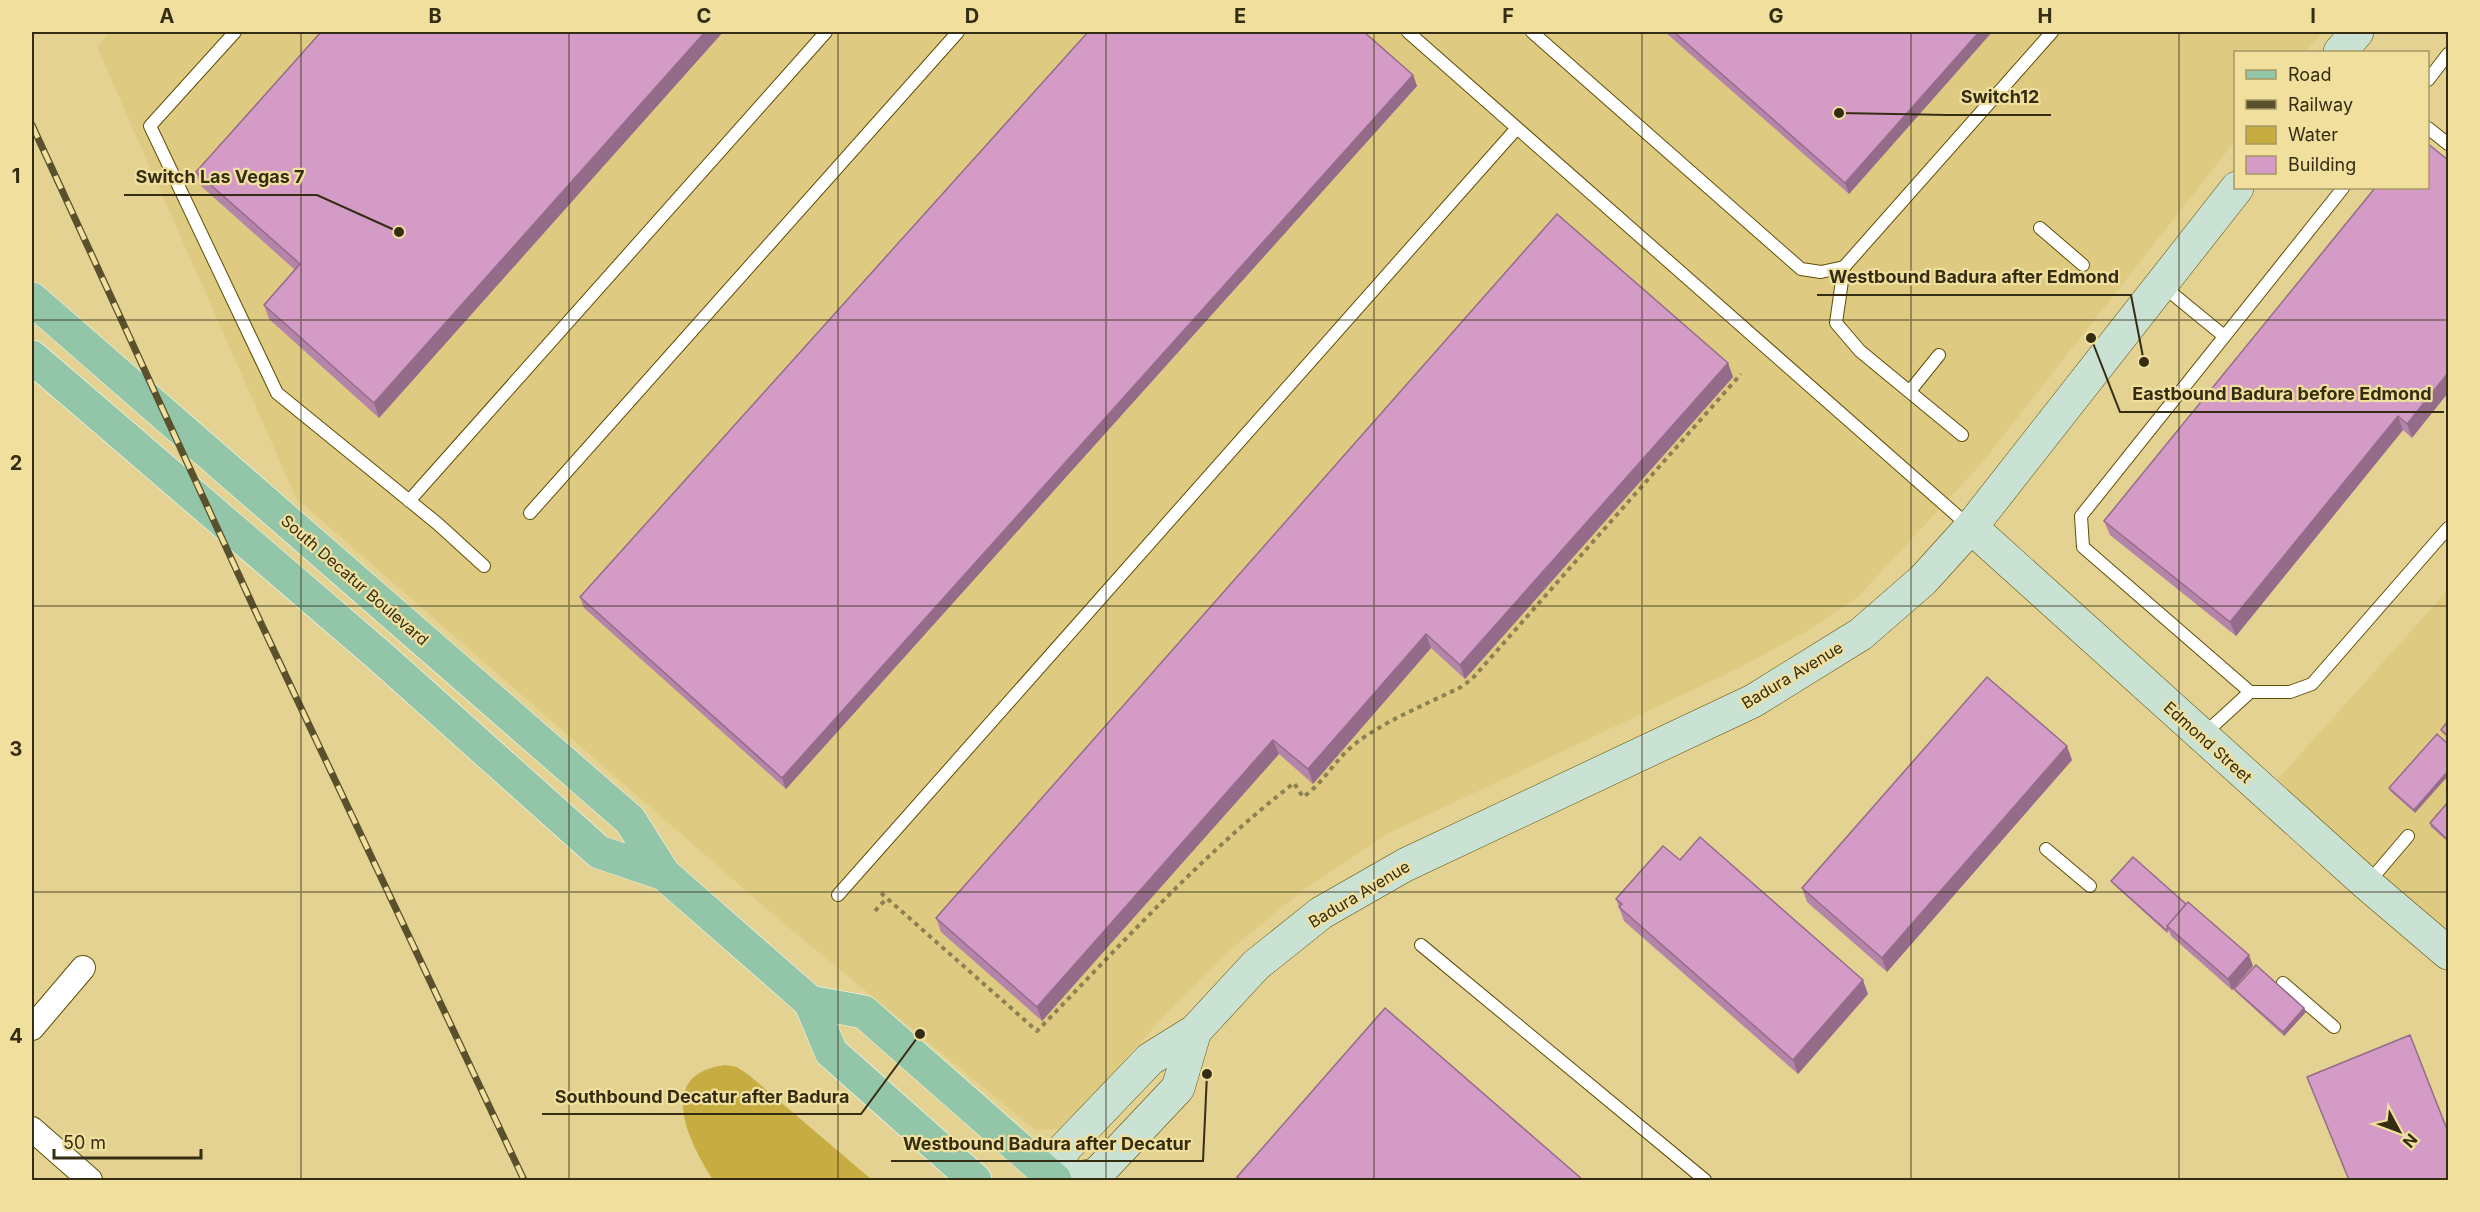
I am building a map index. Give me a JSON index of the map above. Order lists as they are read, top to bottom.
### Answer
{
  "streets": {
    "main road": ["South Decatur Boulevard", "Badura Avenue", "Edmond Street"]
  },
  "crossings": [
    ["Badura Avenue", "Edmond Street"]
  ],
  "places": [
    "Switch12",
    "Switch Las Vegas 7",
    "Eastbound Badura before Edmond",
    "Westbound Badura after Edmond",
    "Southbound Decatur after Badura",
    "Westbound Badura after Decatur"
  ],
  "legend": [
    "Road",
    "Railway",
    "Water",
    "Building"
  ],
  "scale_bar": "50 m",
  "north": "bottom right",
  "grid": {
    "columns": [
      "A",
      "B",
      "C",
      "D",
      "E",
      "F",
      "G",
      "H",
      "I"
    ],
    "rows": [
      "1",
      "2",
      "3",
      "4"
    ]
  }
}
